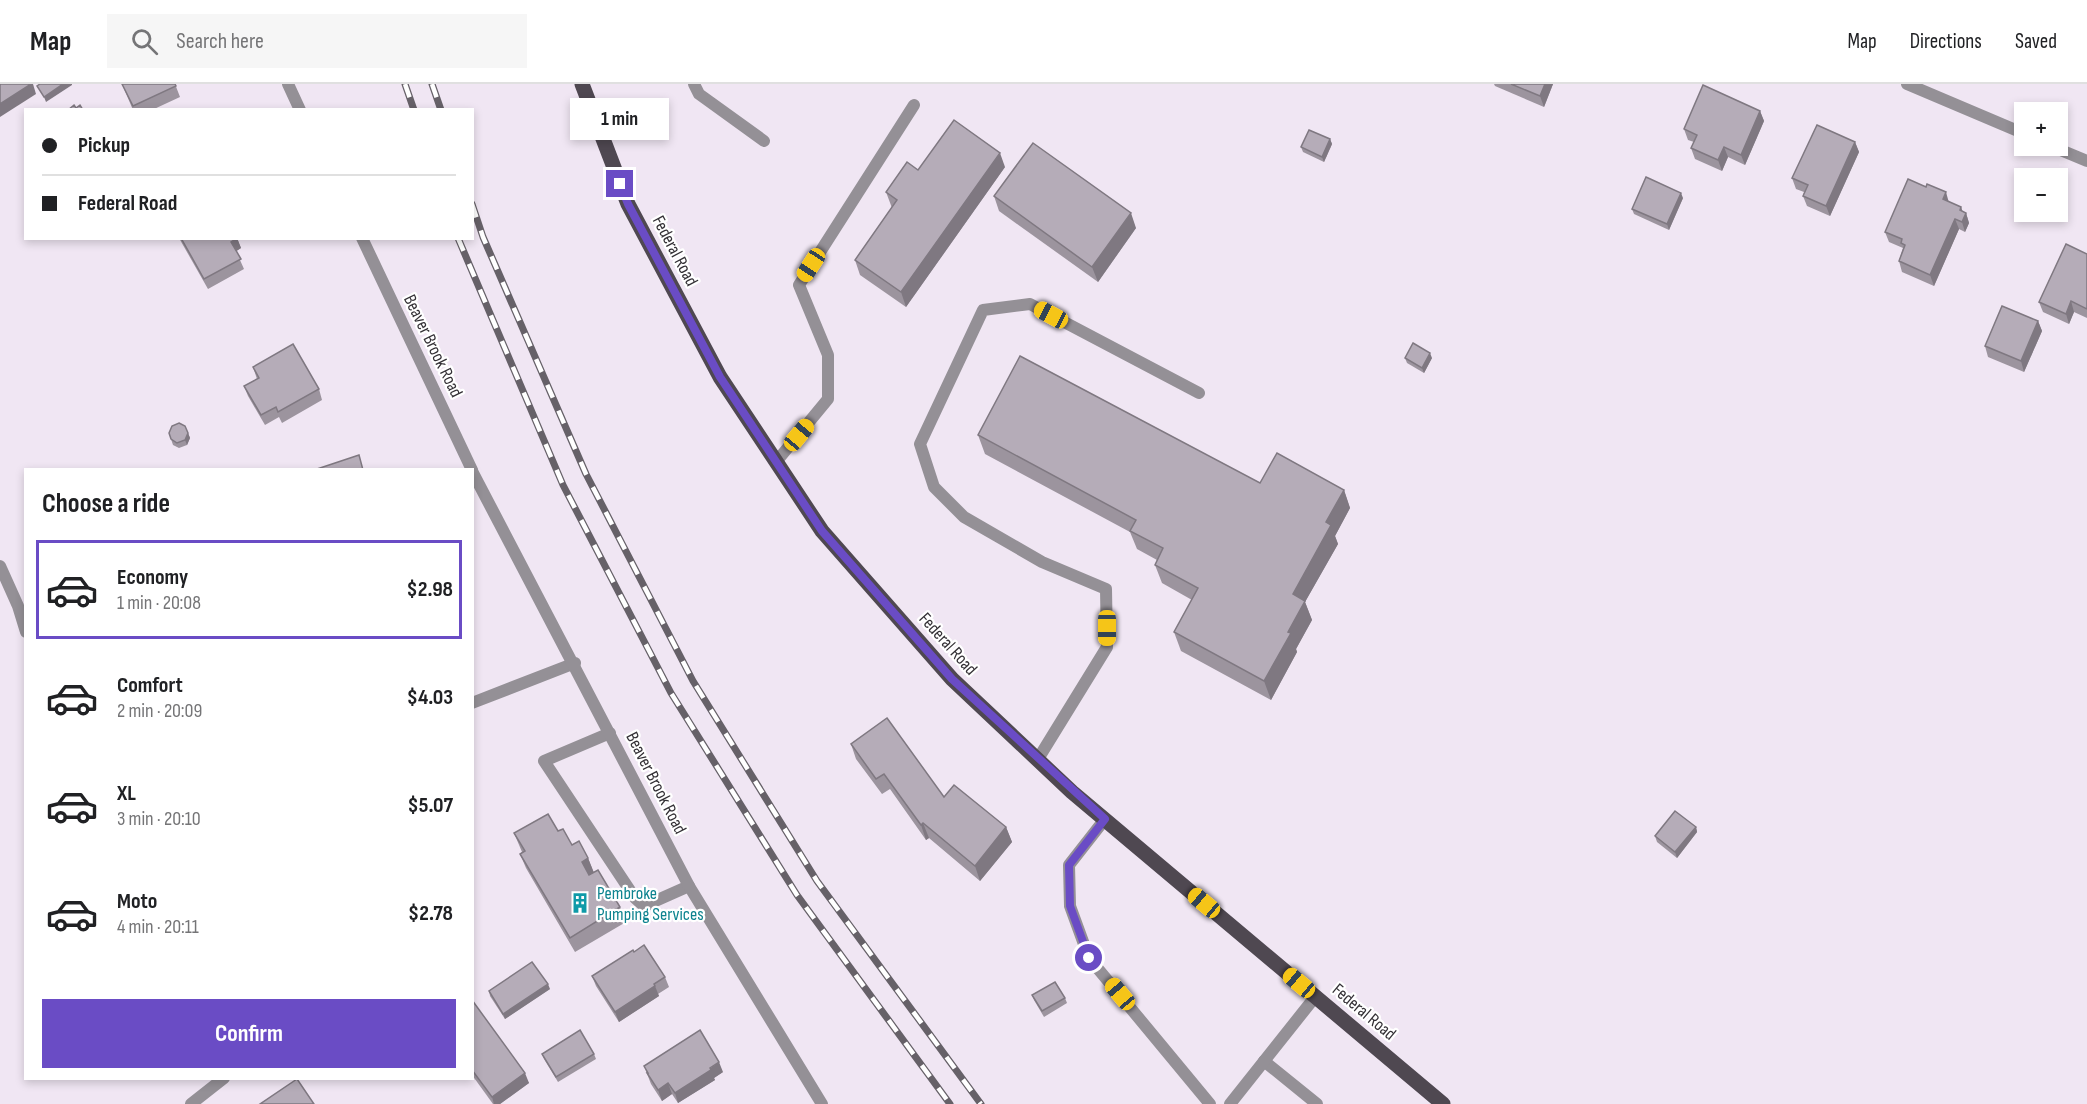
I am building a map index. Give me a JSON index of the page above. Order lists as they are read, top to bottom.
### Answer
{
  "streets": {
    "main road": ["Federal Road"],
    "street": ["Beaver Brook Road"]
  },
  "places": {
    "building": ["Pembroke Pumping Services"]
  },
  "page": {
    "header": "Map",
    "search": "Search here",
    "nav": ["Map", "Directions", "Saved"],
    "bubble": "1 min",
    "map_buttons": ["+", "−"],
    "banner": ["Pickup", "Federal Road"],
    "heading": "Choose a ride",
    "list": [
      {
        "name": "Economy",
        "note": "1 min · 20:08",
        "value": "$2.98"
      },
      {
        "name": "Comfort",
        "note": "2 min · 20:09",
        "value": "$4.03"
      },
      {
        "name": "XL",
        "note": "3 min · 20:10",
        "value": "$5.07"
      },
      {
        "name": "Moto",
        "note": "4 min · 20:11",
        "value": "$2.78"
      }
    ],
    "buttons": "Confirm"
  }
}
